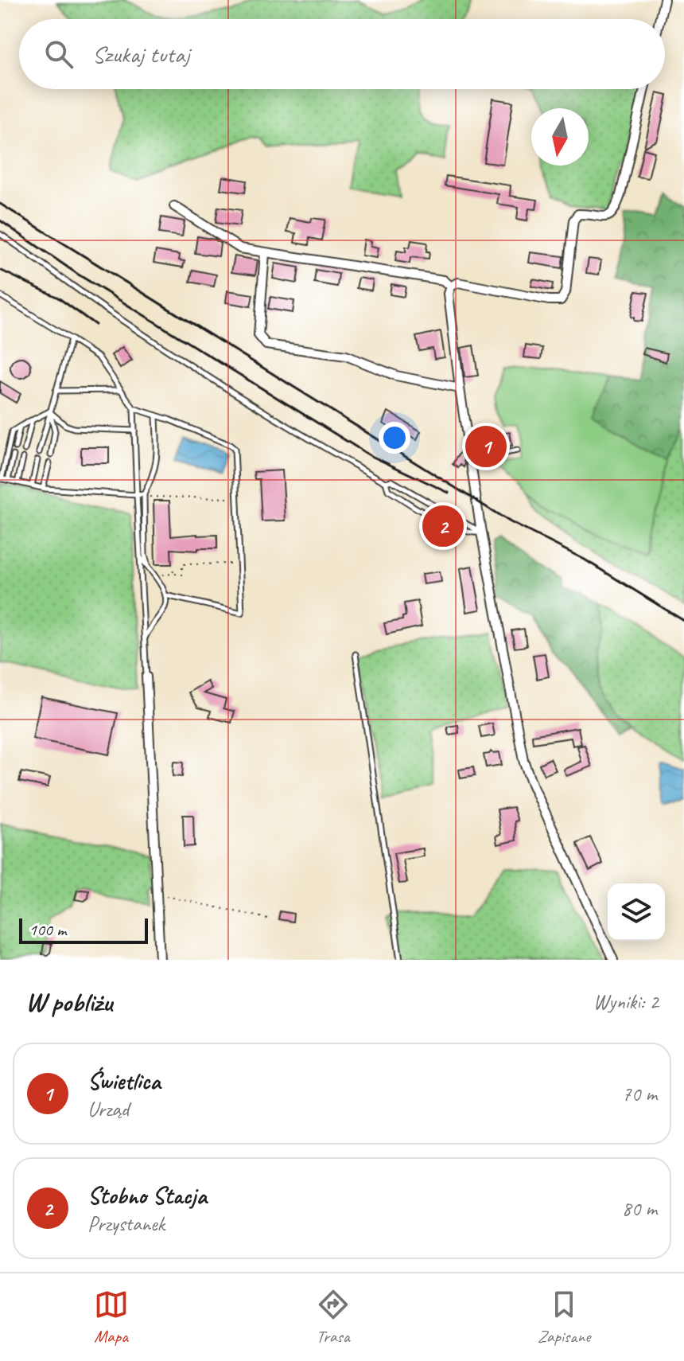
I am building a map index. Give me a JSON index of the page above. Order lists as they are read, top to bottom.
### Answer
{
  "scale_bar": "100 m",
  "north": "bottom",
  "page": {
    "search": "Szukaj tutaj",
    "pins": ["1", "2"],
    "scale": "100 m",
    "heading": ["W pobliżu", "Wyniki: 2"],
    "list": [
      {
        "mark": "1",
        "name": "Świetlica",
        "note": "Urząd",
        "value": "70 m"
      },
      {
        "mark": "2",
        "name": "Stobno Stacja",
        "note": "Przystanek",
        "value": "80 m"
      }
    ],
    "nav": ["Mapa", "Trasa", "Zapisane"]
  }
}
